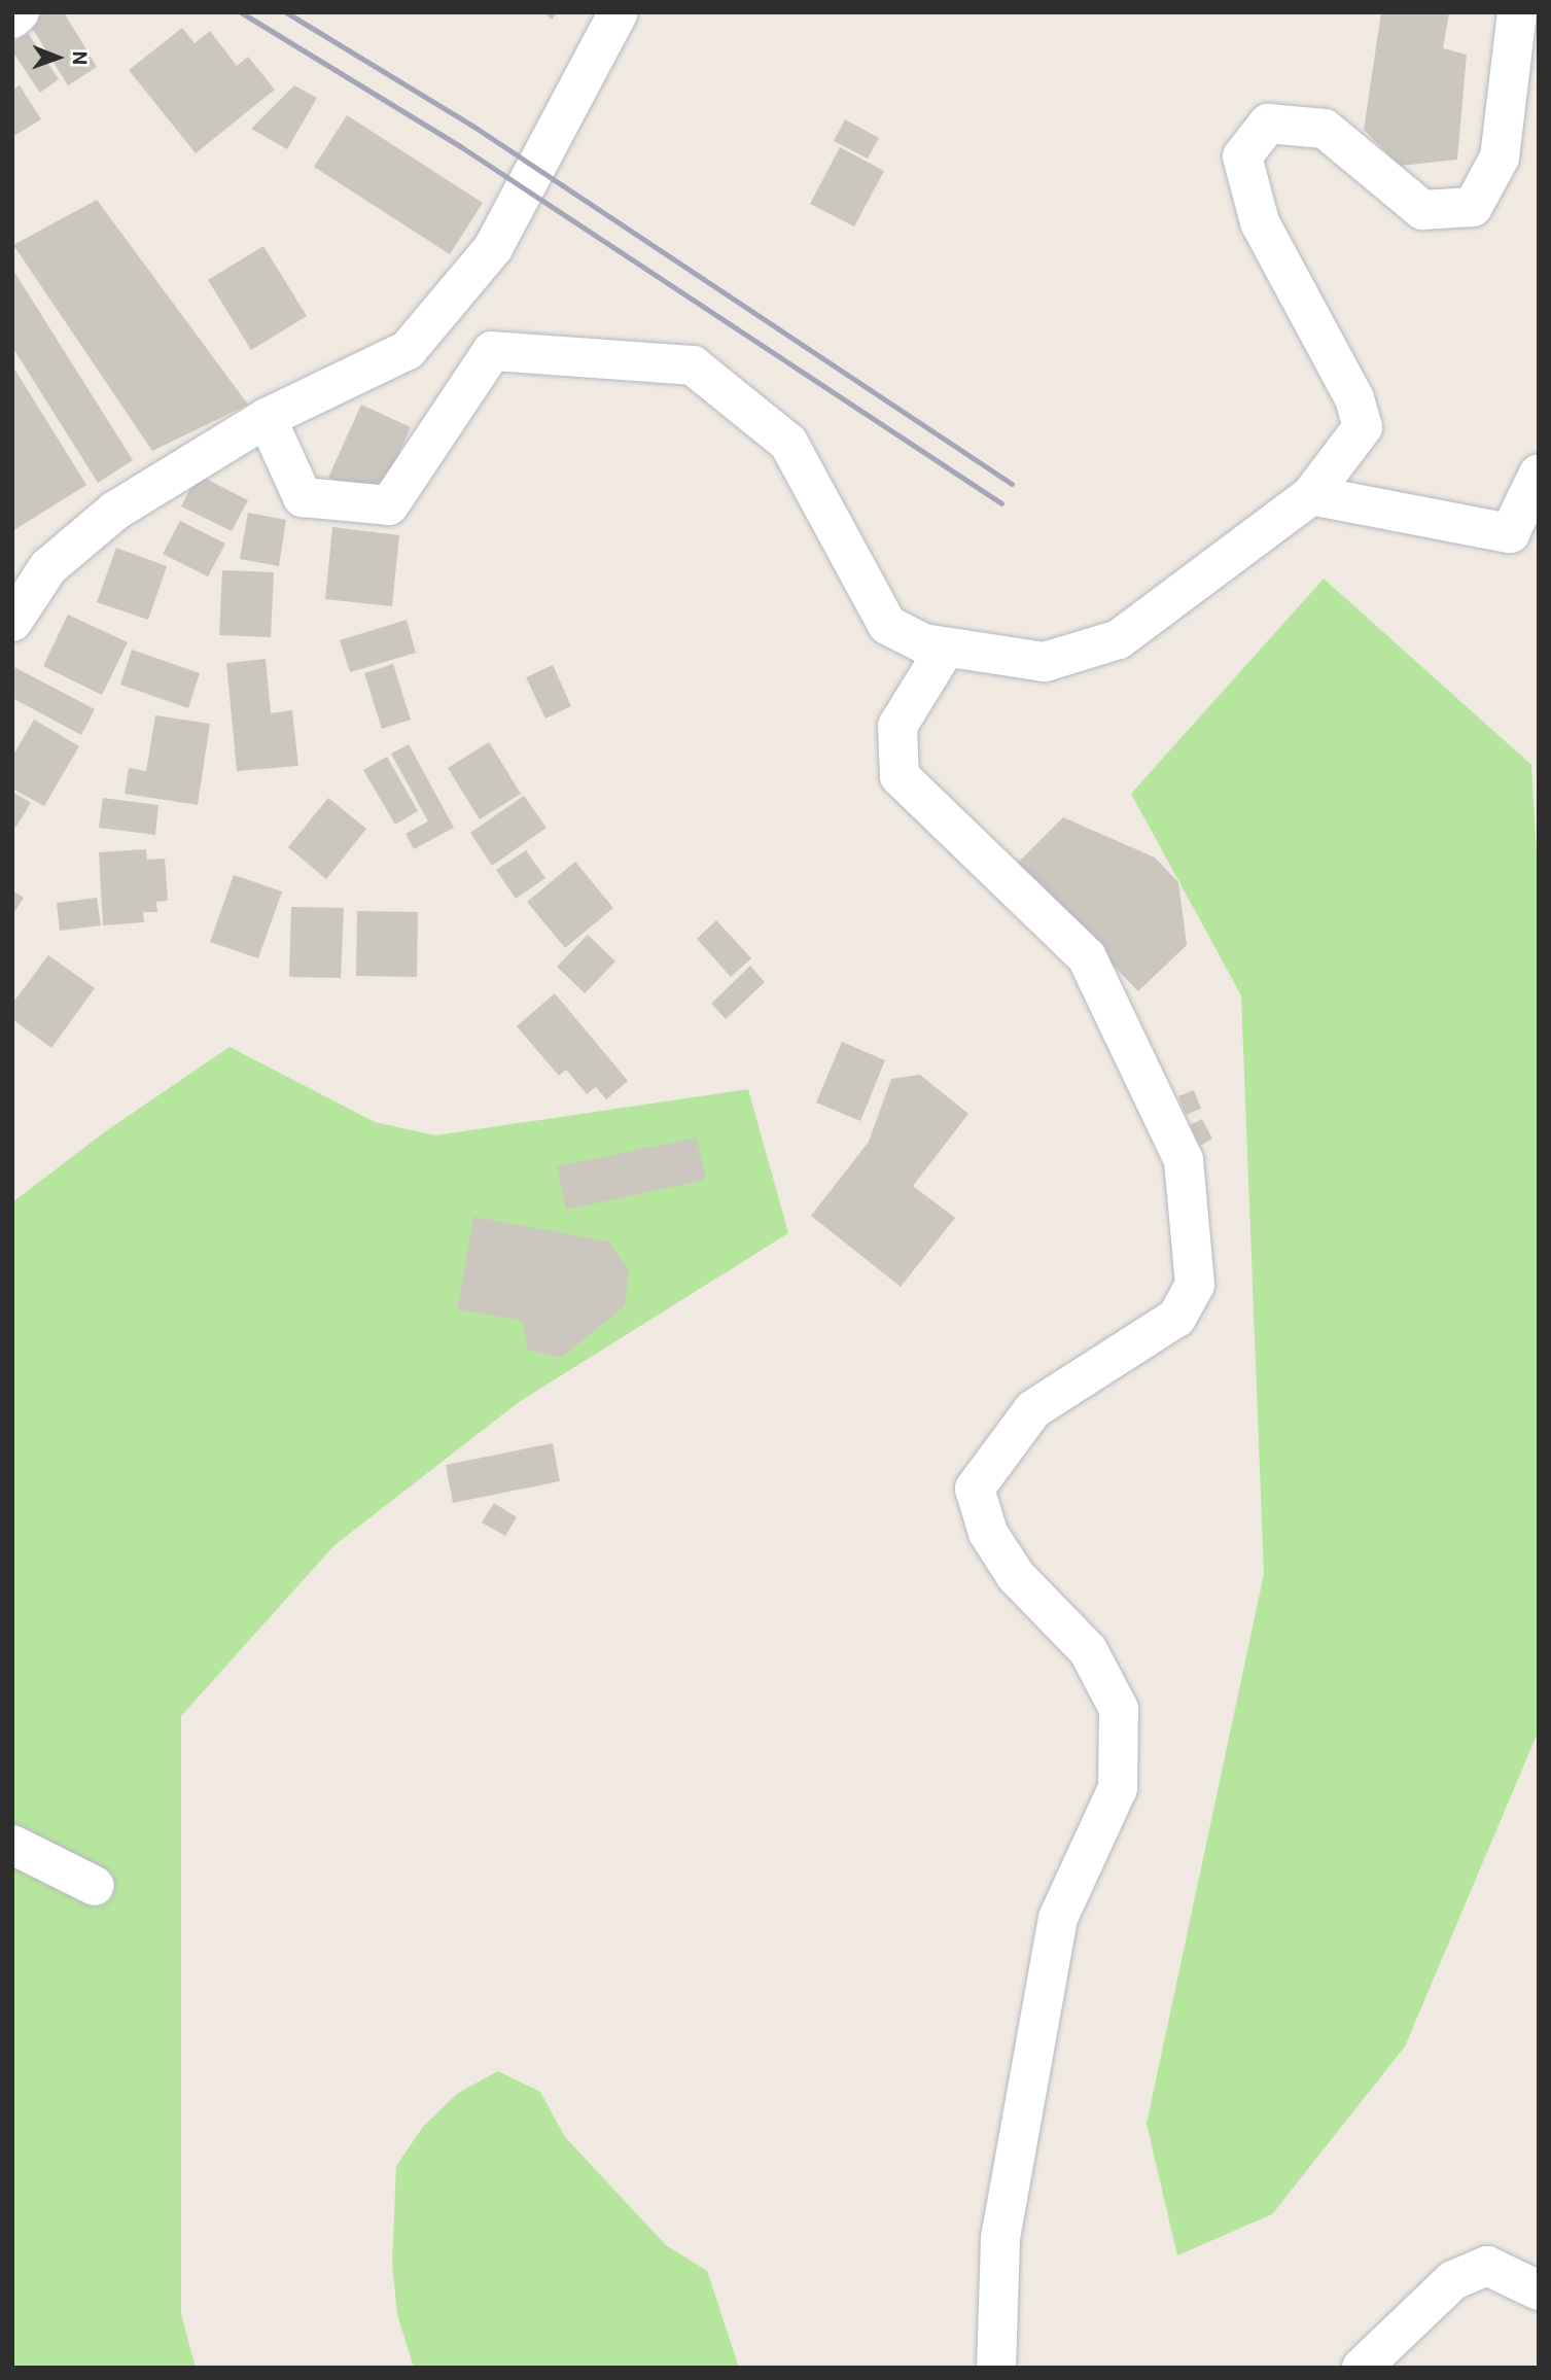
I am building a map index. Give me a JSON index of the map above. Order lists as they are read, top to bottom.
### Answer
{
  "north": "right"
}
